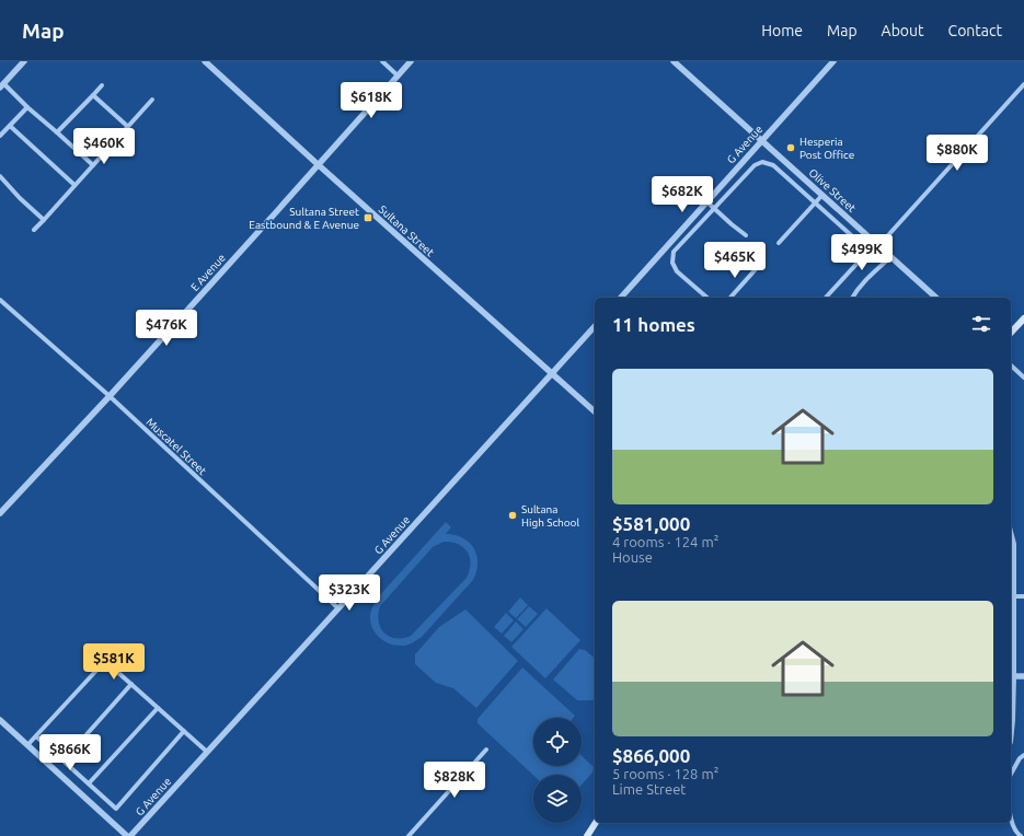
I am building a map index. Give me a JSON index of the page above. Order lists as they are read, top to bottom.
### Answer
{
  "streets": {
    "street": [
      "G Avenue",
      "Olive Street",
      "Sultana Street",
      "E Avenue",
      "Muscatel Street"
    ]
  },
  "crossings": [
    ["G Avenue", "Olive Street"],
    ["G Avenue", "Sultana Street"],
    ["G Avenue", "Muscatel Street"],
    ["Sultana Street", "E Avenue"],
    ["E Avenue", "Muscatel Street"]
  ],
  "places": {
    "other": ["Hesperia Post Office", "Sultana High School"],
    "transit": ["Sultana Street Eastbound & E Avenue"]
  },
  "page": {
    "header": "Map",
    "nav": [
      "Home",
      "Map",
      "About",
      "Contact"
    ],
    "price": [
      "$618K",
      "$460K",
      "$880K",
      "$682K",
      "$499K",
      "$465K",
      "$476K",
      "$323K",
      "$581K",
      "$866K",
      "$828K"
    ],
    "heading": "11 homes",
    "list": [
      {
        "name": "$581,000",
        "note": "4 rooms · 124 m² · House"
      },
      {
        "name": "$866,000",
        "note": "5 rooms · 128 m² · Lime Street"
      }
    ]
  }
}
